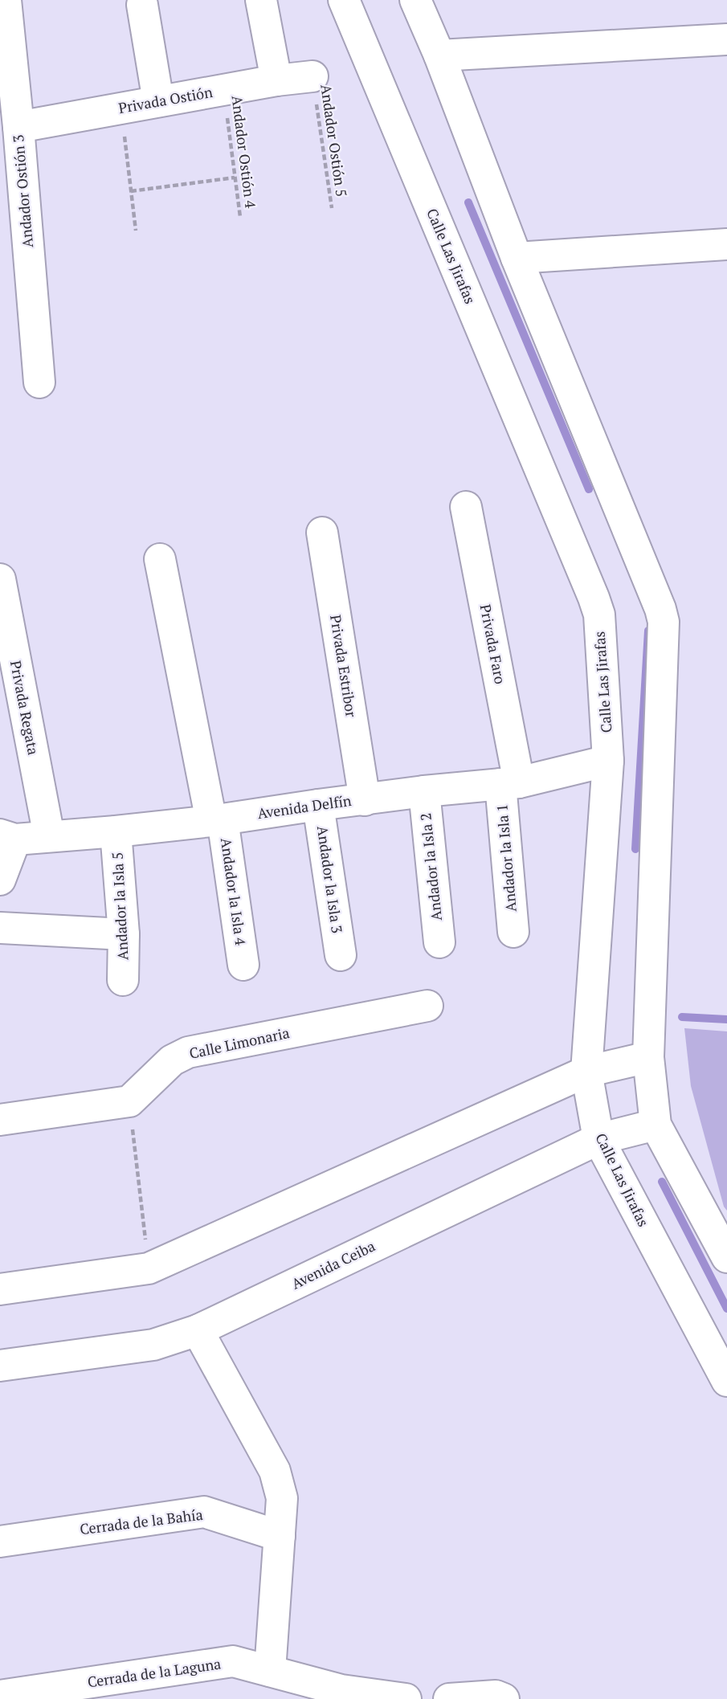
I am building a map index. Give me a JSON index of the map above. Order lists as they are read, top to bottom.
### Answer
{
  "streets": {
    "street": [
      "Privada Ostión",
      "Andador Ostión 3",
      "Calle Las Jirafas",
      "Privada Faro",
      "Privada Estribor",
      "Privada Regata",
      "Avenida Delfín",
      "Andador la Isla 1",
      "Andador la Isla 2",
      "Andador la Isla 3",
      "Andador la Isla 4",
      "Andador la Isla 5",
      "Calle Limonaria",
      "Avenida Ceiba",
      "Cerrada de la Bahía",
      "Cerrada de la Laguna"
    ],
    "path": ["Andador Ostión 5", "Andador Ostión 4"]
  },
  "crossings": [
    ["Privada Ostión", "Andador Ostión 5"],
    ["Privada Ostión", "Andador Ostión 4"],
    ["Privada Ostión", "Andador Ostión 3"],
    ["Calle Las Jirafas", "Avenida Delfín"],
    ["Calle Las Jirafas", "Avenida Ceiba"],
    ["Privada Faro", "Avenida Delfín"],
    ["Privada Faro", "Andador la Isla 1"],
    ["Privada Estribor", "Avenida Delfín"],
    ["Privada Regata", "Avenida Delfín"],
    ["Avenida Delfín", "Andador la Isla 1"],
    ["Avenida Delfín", "Andador la Isla 2"],
    ["Avenida Delfín", "Andador la Isla 3"],
    ["Avenida Delfín", "Andador la Isla 4"],
    ["Avenida Delfín", "Andador la Isla 5"]
  ]
}
